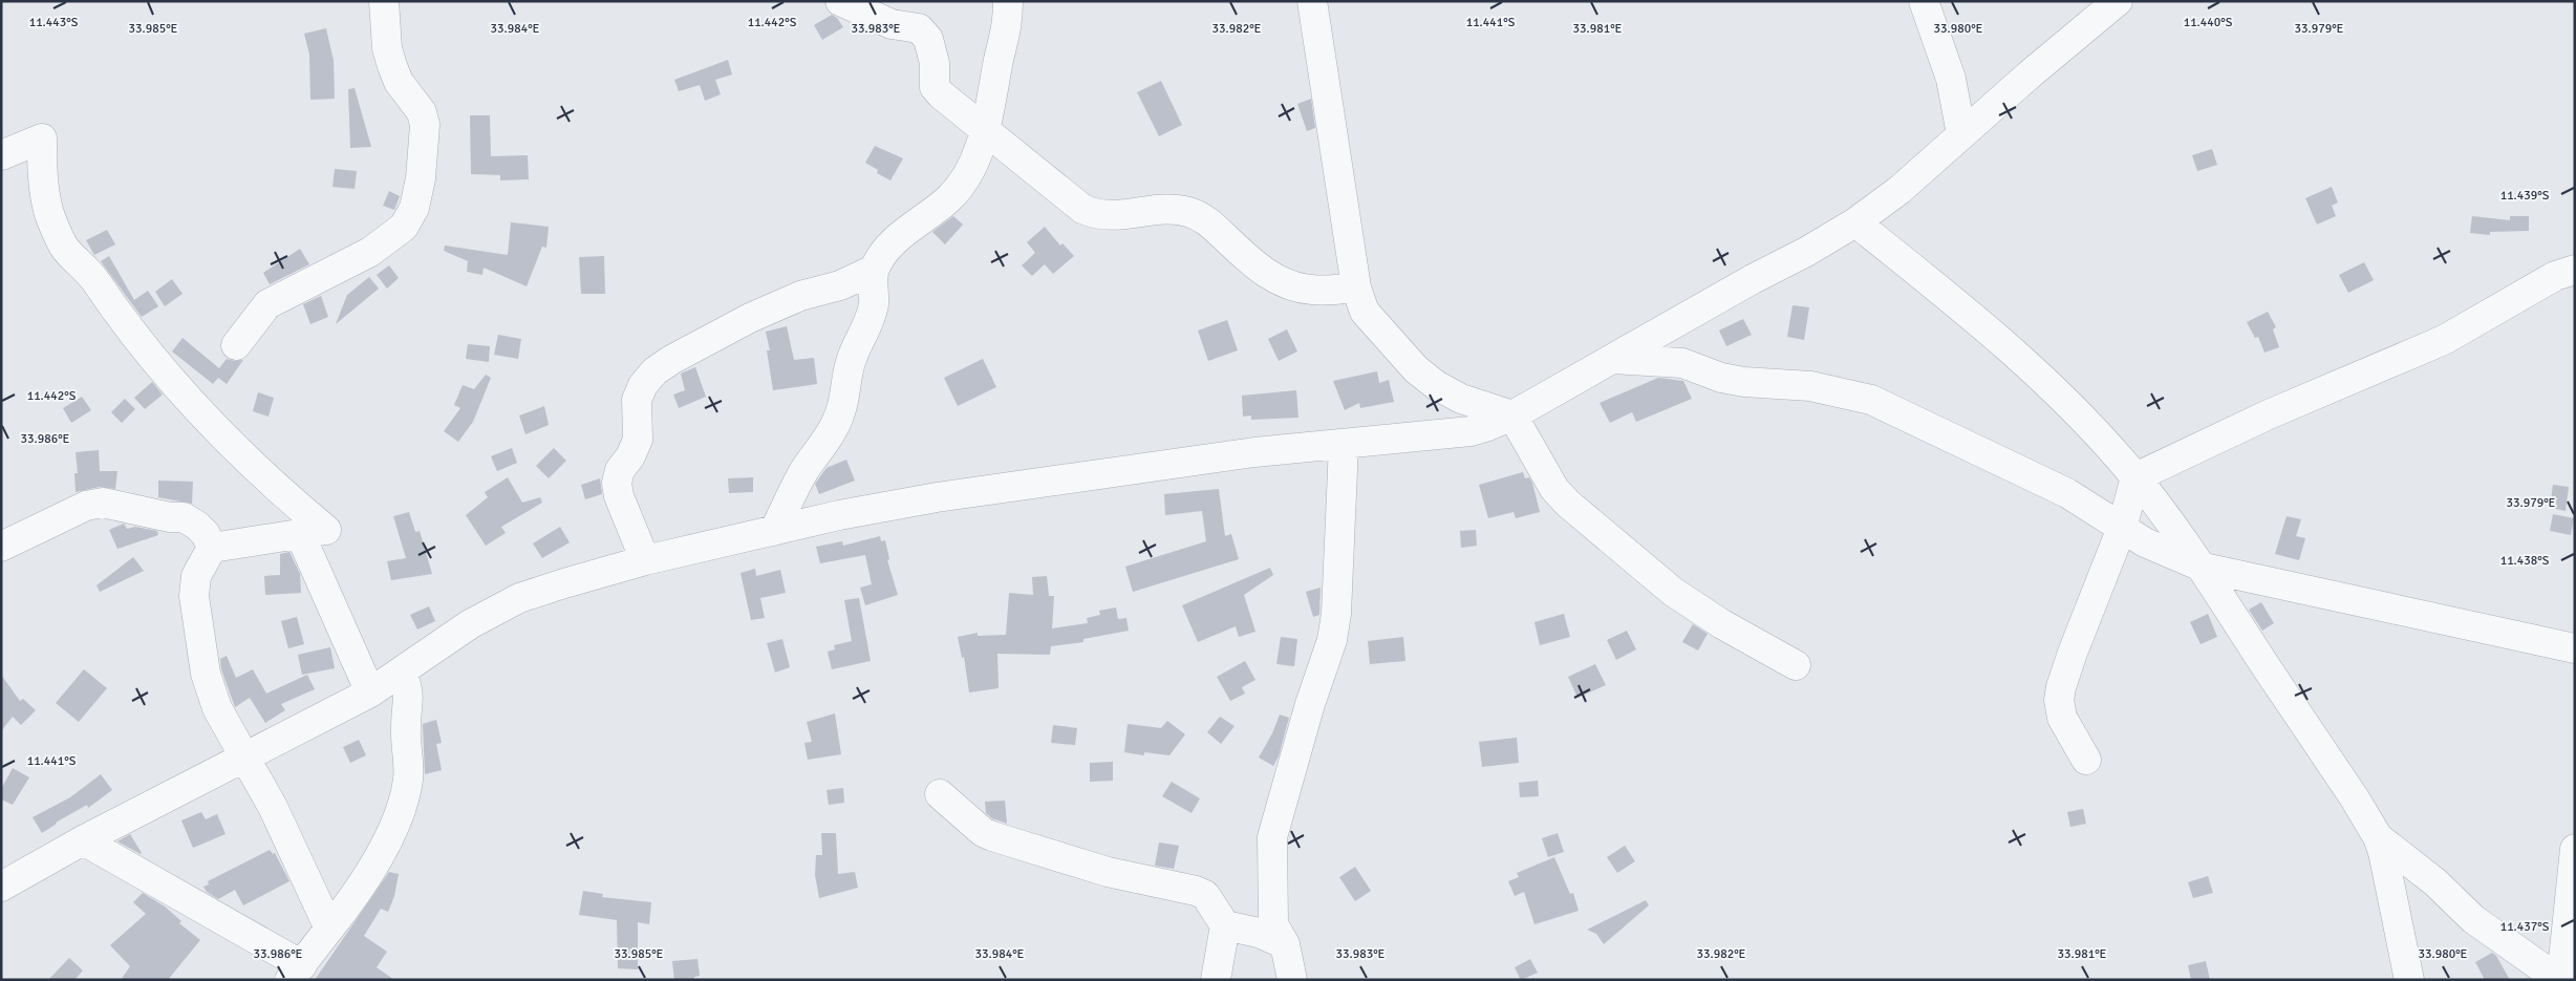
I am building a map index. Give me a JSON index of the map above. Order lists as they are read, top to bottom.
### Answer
{
  "coordinates": [
    "11.443°S",
    "11.442°S",
    "11.441°S",
    "11.440°S",
    "33.985°E",
    "33.984°E",
    "33.983°E",
    "33.982°E",
    "33.981°E",
    "33.980°E",
    "33.979°E",
    "11.439°S",
    "33.986°E",
    "11.438°S",
    "11.437°S"
  ]
}
